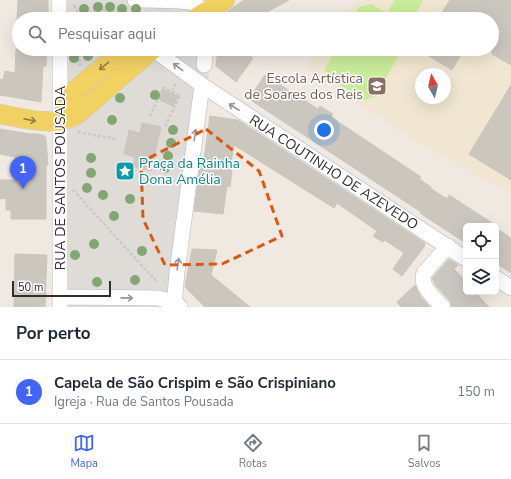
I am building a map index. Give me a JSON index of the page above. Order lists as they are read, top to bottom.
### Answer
{
  "streets": {
    "street": ["RUA COUTINHO DE AZEVEDO", "RUA DE SANTOS POUSADA"]
  },
  "one_way": ["RUA COUTINHO DE AZEVEDO"],
  "places": {
    "school or university": ["Escola Artística de Soares dos Reis"],
    "place": ["Praça da Rainha Dona Amélia"]
  },
  "scale_bar": "50 m",
  "north": "top",
  "page": {
    "search": "Pesquisar aqui",
    "pins": "1",
    "scale": "50 m",
    "heading": "Por perto",
    "list": [
      {
        "mark": "1",
        "name": "Capela de São Crispim e São Crispiniano",
        "note": "Igreja · Rua de Santos Pousada",
        "value": "150 m"
      }
    ],
    "nav": ["Mapa", "Rotas", "Salvos"]
  }
}
